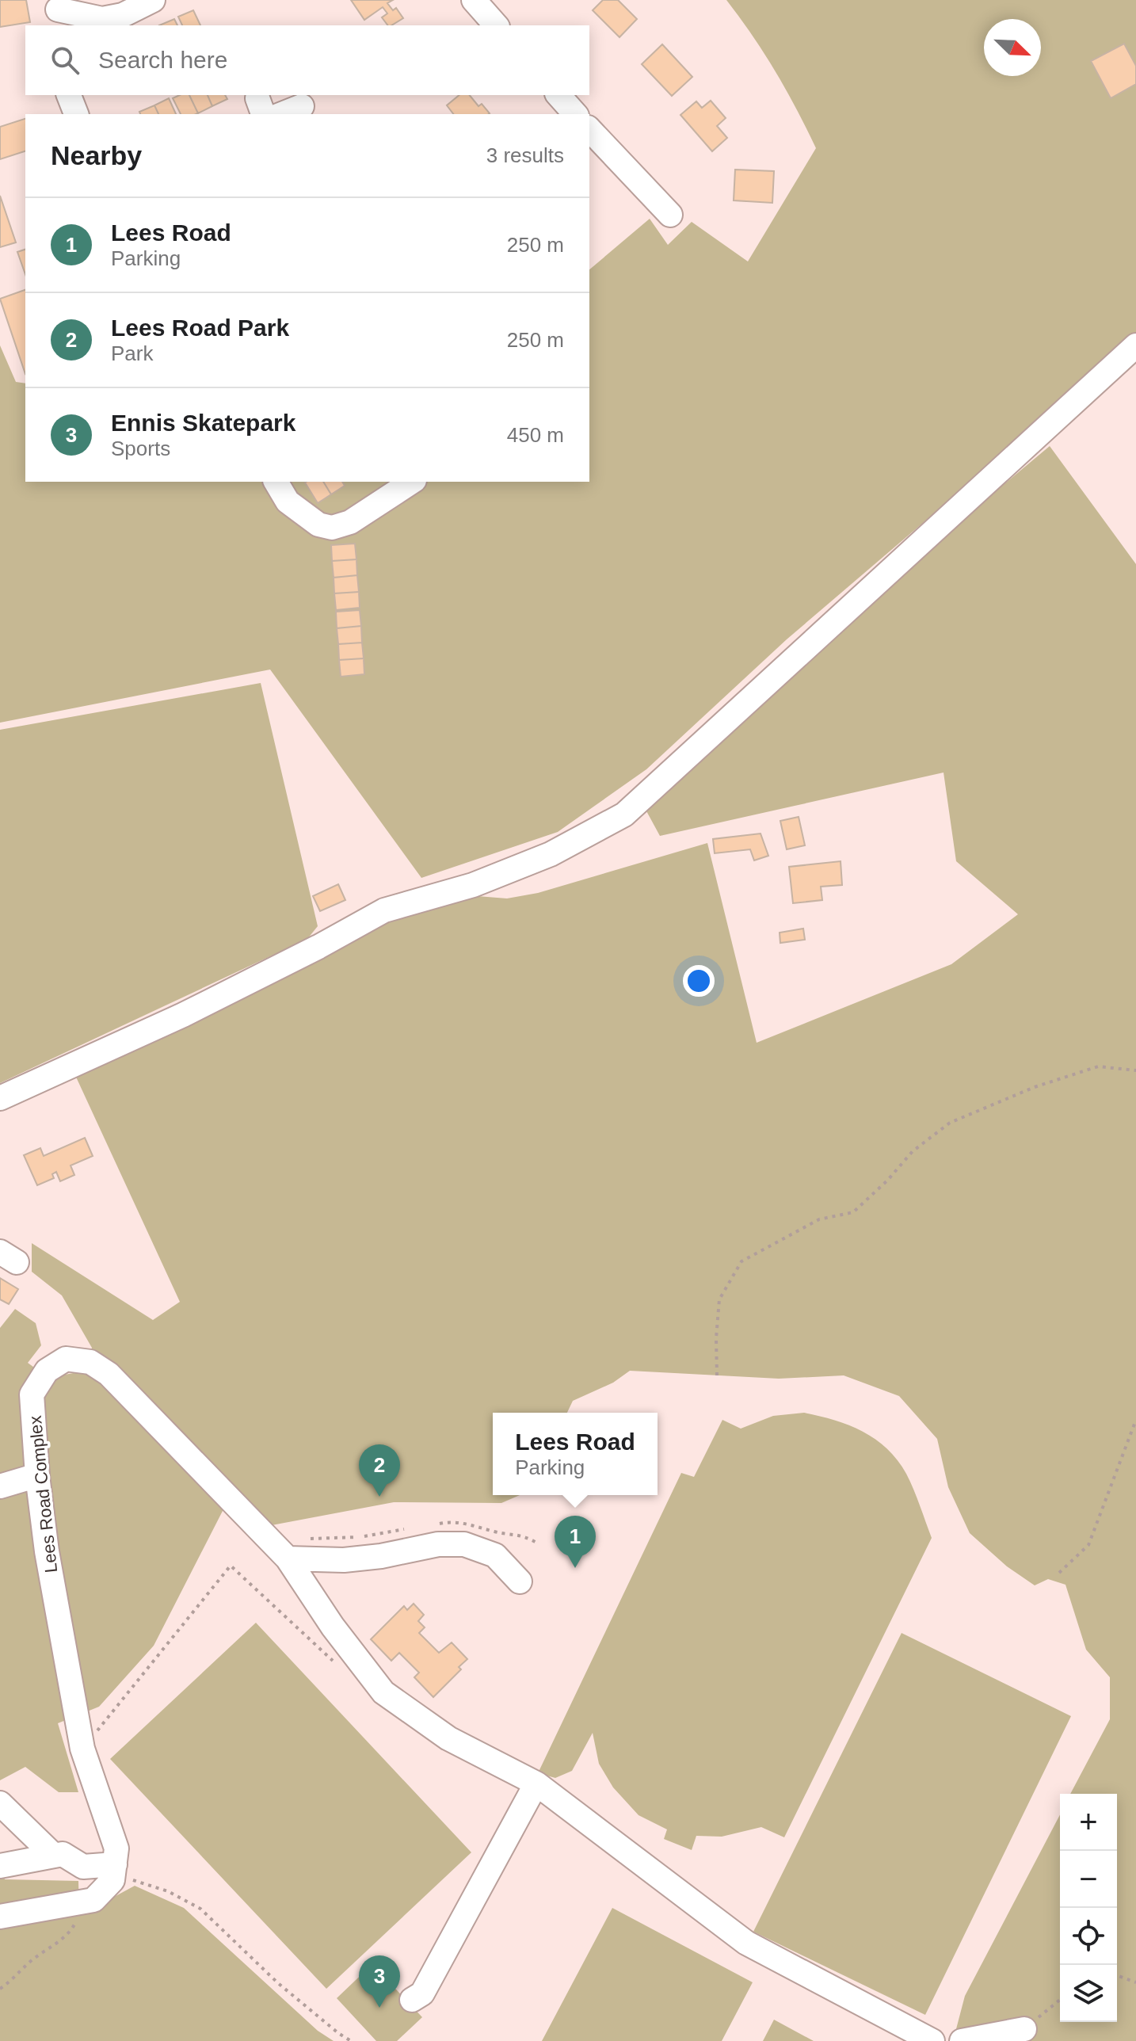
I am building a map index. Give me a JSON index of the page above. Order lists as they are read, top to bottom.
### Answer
{
  "streets": {
    "street": ["Lees Road Complex"]
  },
  "north": "bottom right",
  "page": {
    "search": "Search here",
    "heading": ["Nearby", "3 results"],
    "list": [
      {
        "mark": "1",
        "name": "Lees Road",
        "note": "Parking",
        "value": "250 m"
      },
      {
        "mark": "2",
        "name": "Lees Road Park",
        "note": "Park",
        "value": "250 m"
      },
      {
        "mark": "3",
        "name": "Ennis Skatepark",
        "note": "Sports",
        "value": "450 m"
      }
    ],
    "popup": ["Lees Road", "Parking"],
    "pins": ["2", "1", "3"],
    "map_buttons": ["+", "−"]
  }
}
